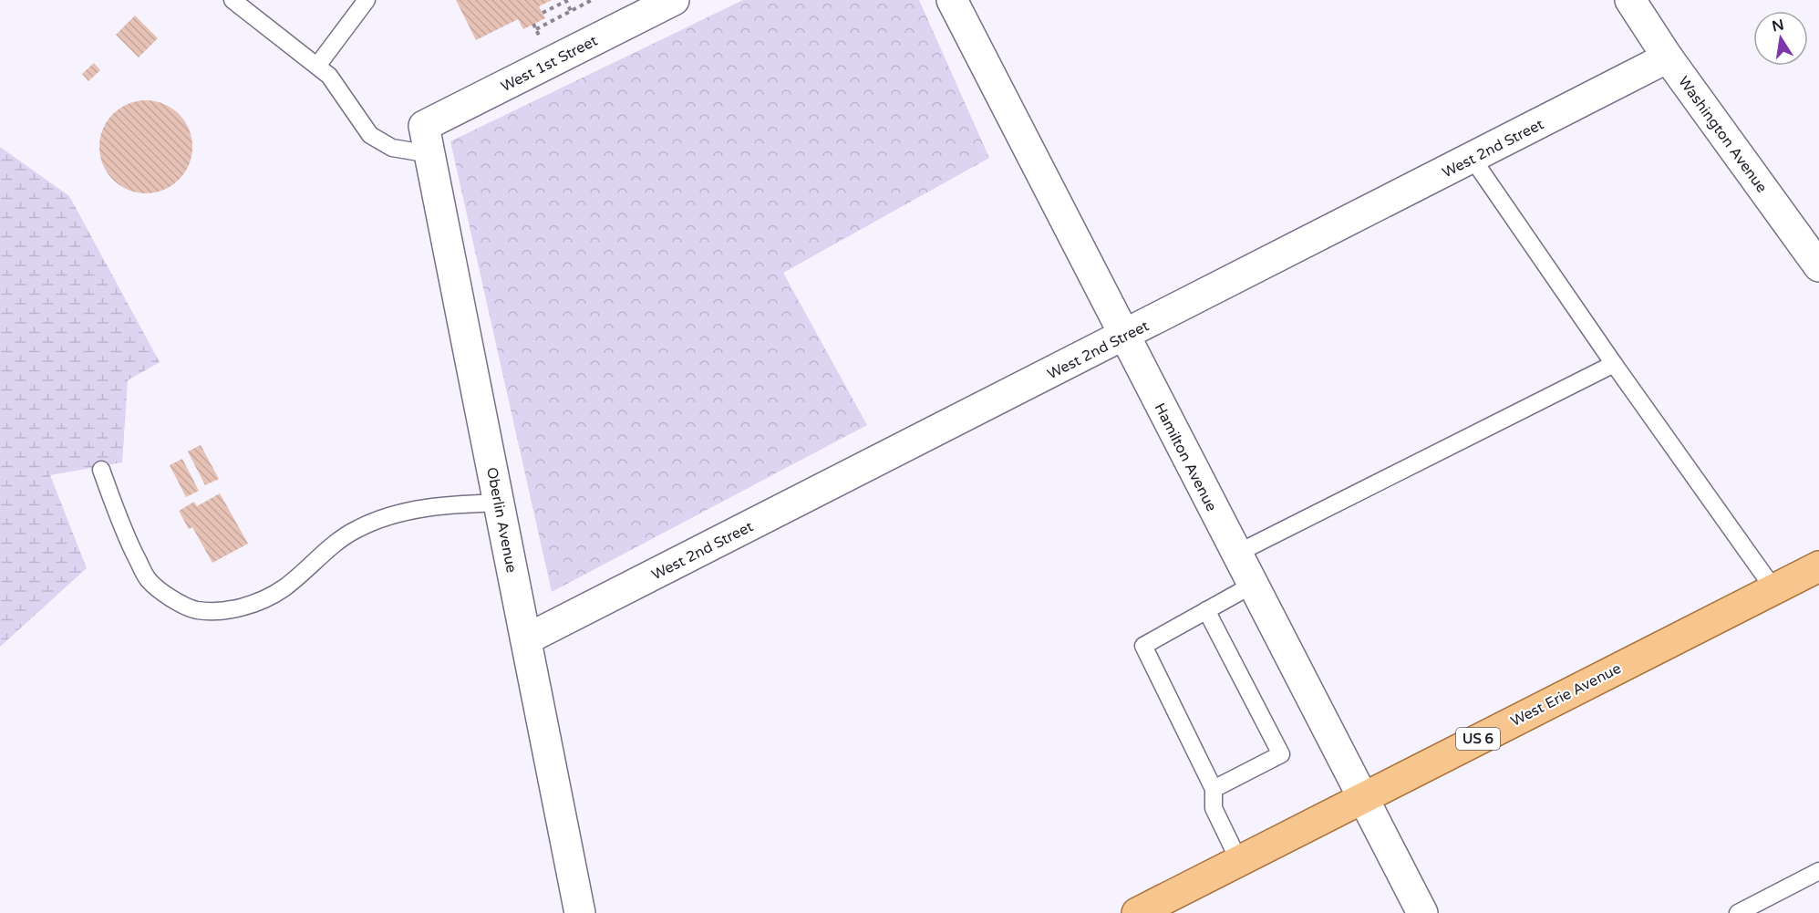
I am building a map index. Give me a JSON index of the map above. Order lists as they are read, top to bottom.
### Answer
{
  "streets": {
    "main road": ["West Erie Avenue", "US 6"],
    "street": [
      "West 1st Street",
      "Washington Avenue",
      "West 2nd Street",
      "Hamilton Avenue",
      "Oberlin Avenue"
    ]
  },
  "crossings": [
    ["West 1st Street", "Oberlin Avenue"],
    ["Washington Avenue", "West 2nd Street"],
    ["West 2nd Street", "Hamilton Avenue"],
    ["West 2nd Street", "Oberlin Avenue"],
    ["Hamilton Avenue", "West Erie Avenue"]
  ],
  "north": "top"
}
